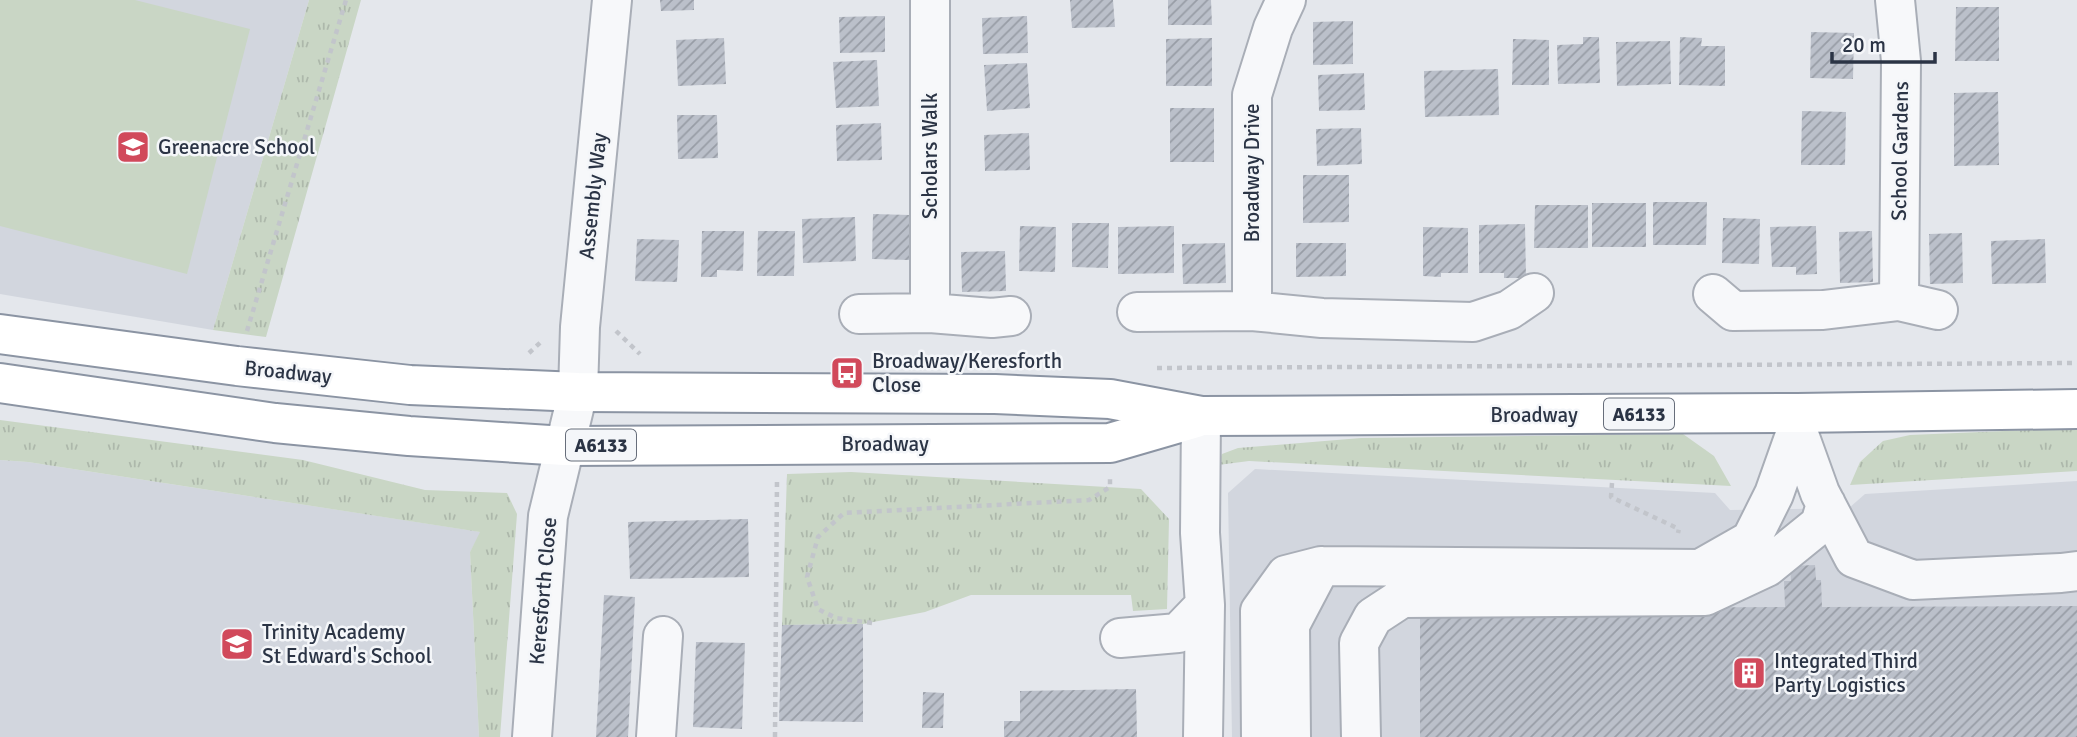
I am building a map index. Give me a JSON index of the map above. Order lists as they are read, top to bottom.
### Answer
{
  "streets": {
    "highway": ["Broadway", "A6133"],
    "street": [
      "School Gardens",
      "Scholars Walk",
      "Broadway Drive",
      "Assembly Way",
      "Keresforth Close"
    ]
  },
  "crossings": [
    ["Assembly Way", "Broadway"],
    ["Broadway", "Keresforth Close"]
  ],
  "places": {
    "school or university": ["Greenacre School", "Trinity Academy St Edward's School"],
    "bus stop": ["Broadway/Keresforth Close"],
    "building": ["Integrated Third Party Logistics"]
  },
  "scale_bar": "20 m"
}
